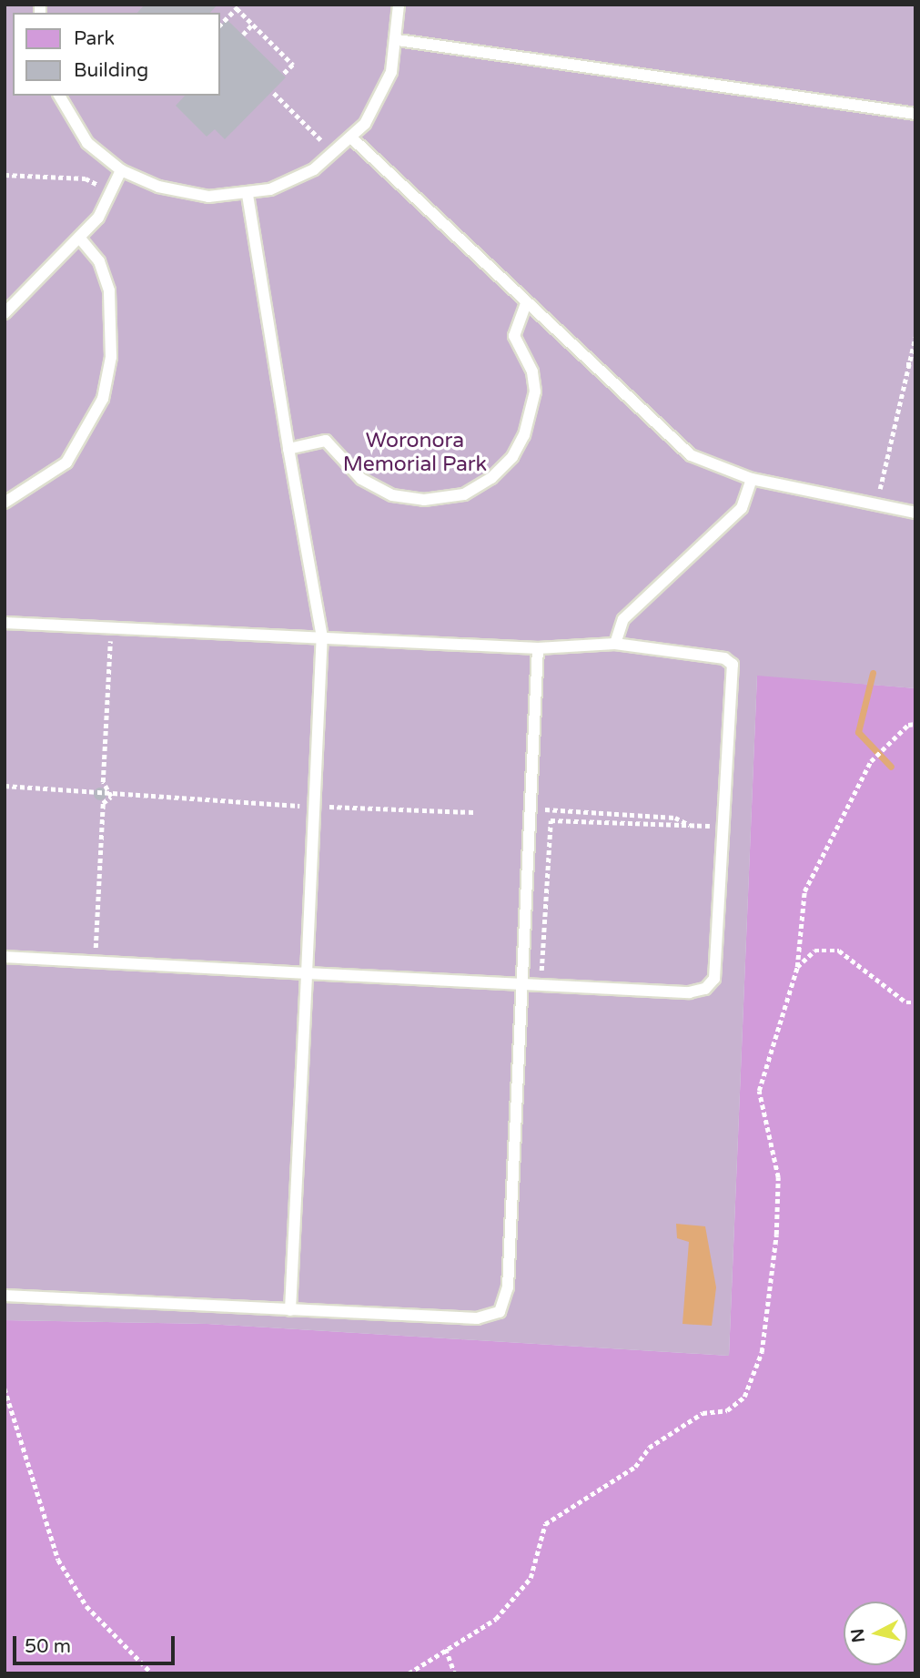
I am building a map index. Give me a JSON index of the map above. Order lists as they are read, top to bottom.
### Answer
{
  "parks": ["Woronora Memorial Park"],
  "legend": ["Park", "Building"],
  "scale_bar": "50 m",
  "north": "left"
}
